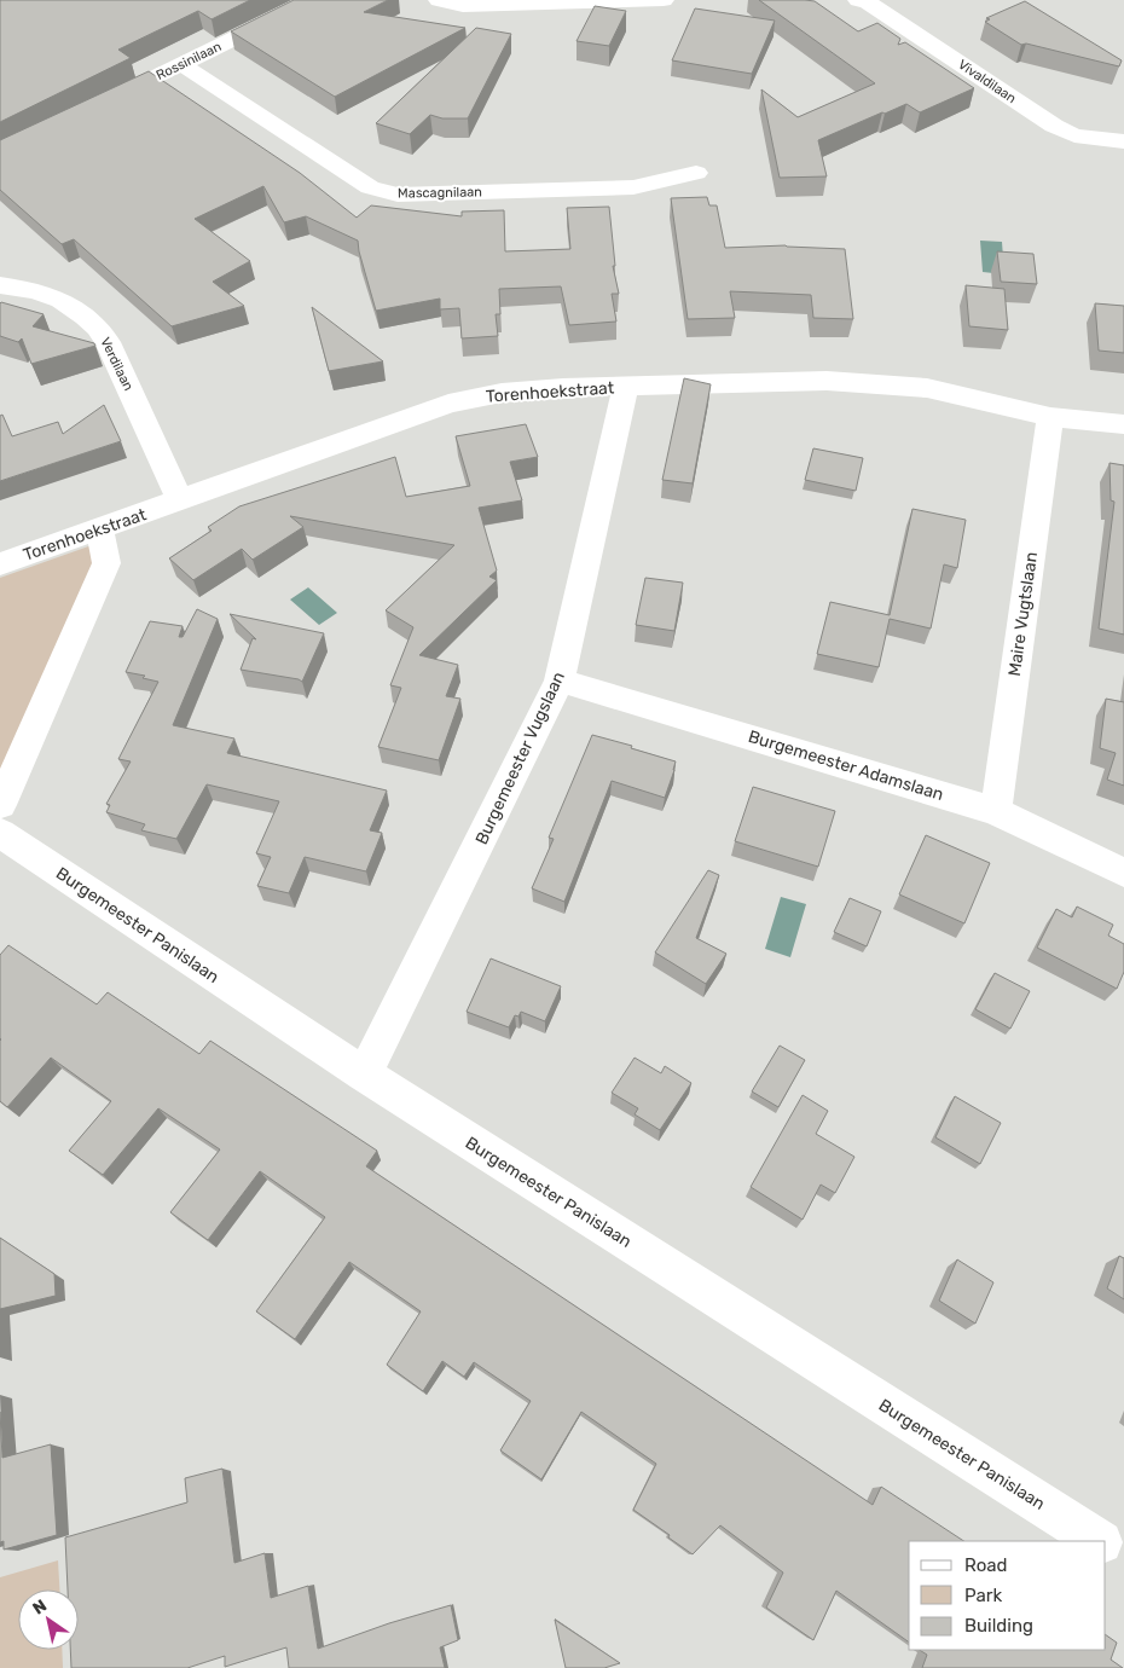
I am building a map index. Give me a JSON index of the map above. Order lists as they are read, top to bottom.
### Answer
{
  "streets": {
    "street": [
      "Rossinilaan",
      "Vivaldilaan",
      "Mascagnilaan",
      "Verdilaan",
      "Torenhoekstraat",
      "Maire Vugtslaan",
      "Burgemeester Vugslaan",
      "Burgemeester Adamslaan",
      "Burgemeester Panislaan"
    ]
  },
  "crossings": [
    ["Rossinilaan", "Mascagnilaan"],
    ["Verdilaan", "Torenhoekstraat"],
    ["Torenhoekstraat", "Maire Vugtslaan"],
    ["Torenhoekstraat", "Burgemeester Vugslaan"],
    ["Maire Vugtslaan", "Burgemeester Adamslaan"],
    ["Burgemeester Vugslaan", "Burgemeester Adamslaan"],
    ["Burgemeester Vugslaan", "Burgemeester Panislaan"]
  ],
  "legend": ["Road", "Park", "Building"],
  "north": "top left"
}
